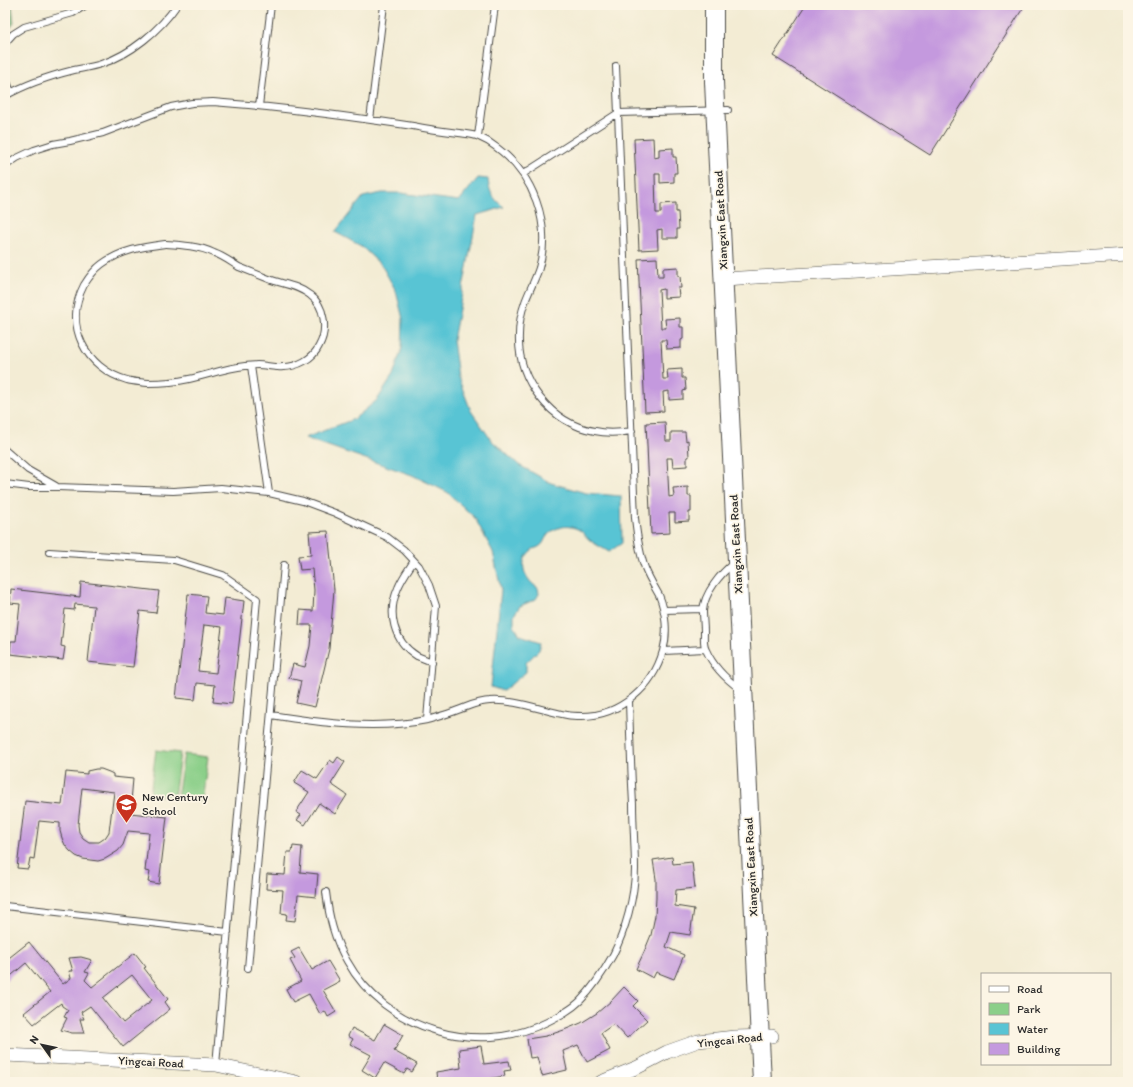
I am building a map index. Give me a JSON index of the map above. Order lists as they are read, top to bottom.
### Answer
{
  "streets": {
    "street": ["Xiangxin East Road", "Yingcai Road"]
  },
  "crossings": [
    ["Xiangxin East Road", "Yingcai Road"]
  ],
  "places": {
    "school or university": ["New Century School"]
  },
  "legend": [
    "Road",
    "Park",
    "Water",
    "Building"
  ],
  "north": "top left"
}
